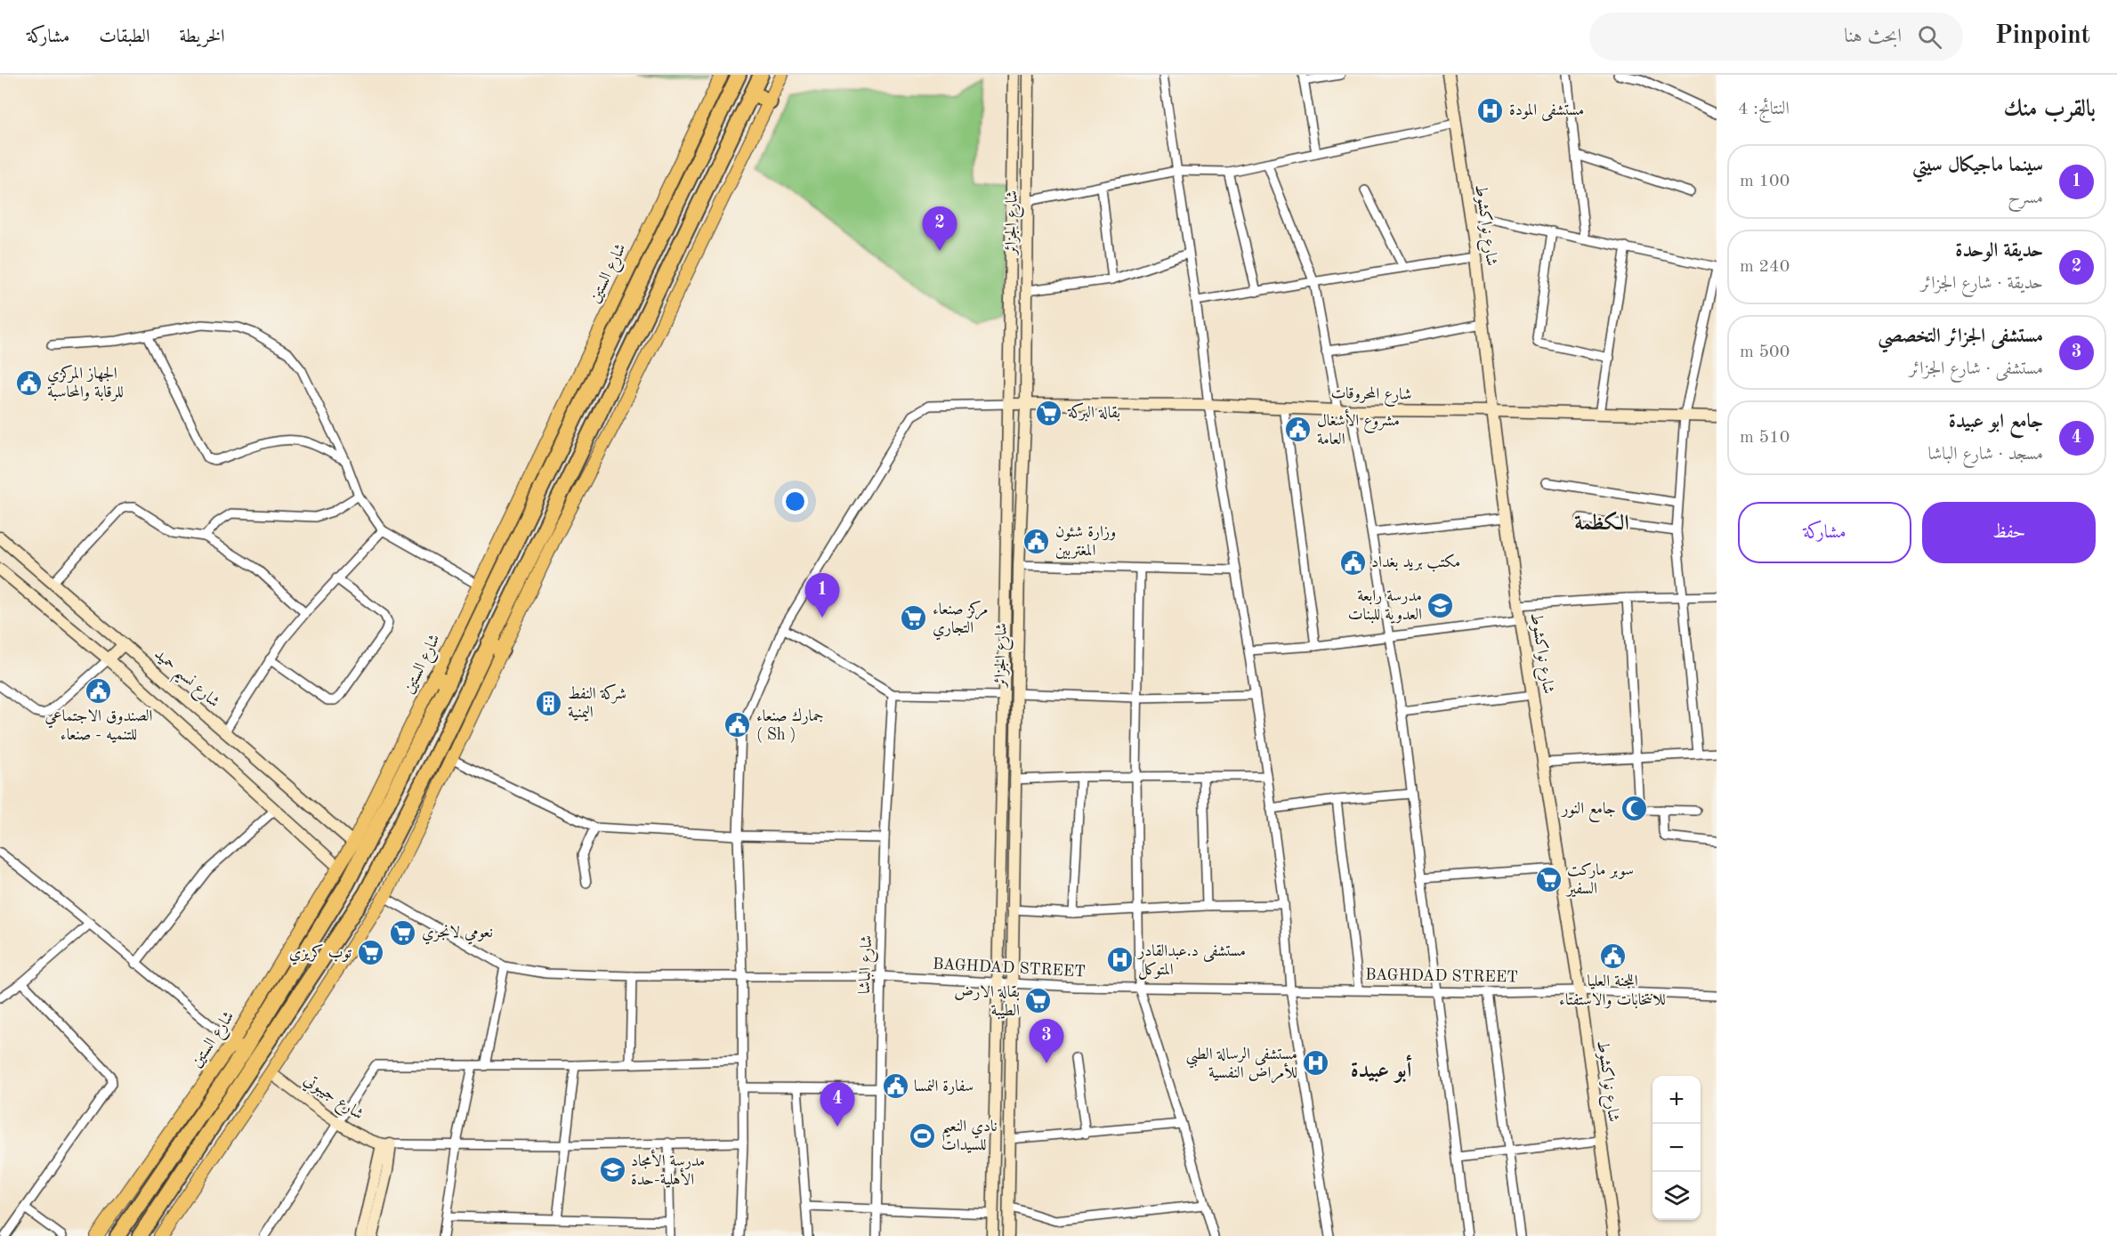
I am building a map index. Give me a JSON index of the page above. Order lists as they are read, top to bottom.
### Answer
{
  "streets": {
    "highway": ["شارع الستين"],
    "main road": [
      "شارع الجزائر",
      "شارع نواكشوط",
      "شارع المحروقات",
      "شارع نسيم حميد",
      "شارع جيبوتي"
    ],
    "street": ["شارع الباشا", "BAGHDAD STREET"]
  },
  "crossings": [
    ["شارع الجزائر", "شارع المحروقات"],
    ["شارع الجزائر", "BAGHDAD STREET"],
    ["شارع نواكشوط", "شارع المحروقات"],
    ["شارع نواكشوط", "BAGHDAD STREET"],
    ["شارع الستين", "شارع نسيم حميد"],
    ["شارع الباشا", "BAGHDAD STREET"]
  ],
  "districts": ["الكظمة", "أبو عبيدة"],
  "places": {
    "hospital": ["مستشفى المودة", "مستشفى د.عبدالقادر المتوكل", "مستشفى الرسالة الطبي للأمراض النفسية"],
    "public building": [
      "الجهاز المركزي للرقابة والمحاسبة",
      "مشروع الأشغال العامة",
      "وزارة شئون المغتربين",
      "مكتب بريد بغداد",
      "الصندوق الاجتماعي للتنميه - صنعاء",
      "جمارك صنعاء ( Sh )",
      "اللجنة العليا للانتخابات والاستفتاء",
      "سفارة النمسا"
    ],
    "supermarket": [
      "بقالة البركة",
      "مركز صنعاء التجاري",
      "سوبر ماركت السفير",
      "نعومي لانجري",
      "توب كريزي",
      "بقالة الارض الطيبة"
    ],
    "school or university": ["مدرسة رابعة العدوية للبنات", "مدرسة الأمجاد الأهلية-حدة"],
    "building": ["شركة النفط اليمنية"],
    "mosque": ["جامع النور"],
    "sports": ["نادي النعيم للسيدات"]
  },
  "page": {
    "header": "Pinpoint",
    "search": "ابحث هنا",
    "nav": ["الخريطة", "الطبقات", "مشاركة"],
    "heading": ["بالقرب منك", "النتائج: 4"],
    "list": [
      {
        "mark": "1",
        "name": "سينما ماجيكال سيتي",
        "note": "مسرح",
        "value": "100 m"
      },
      {
        "mark": "2",
        "name": "حديقة الوحدة",
        "note": "حديقة · شارع الجزائر",
        "value": "240 m"
      },
      {
        "mark": "3",
        "name": "مستشفى الجزائر التخصصي",
        "note": "مستشفى · شارع الجزائر",
        "value": "500 m"
      },
      {
        "mark": "4",
        "name": "جامع ابو عبيدة",
        "note": "مسجد · شارع الباشا",
        "value": "510 m"
      }
    ],
    "pins": [
      "2",
      "1",
      "3",
      "4"
    ],
    "buttons": ["حفظ", "مشاركة"],
    "map_buttons": ["+", "−"]
  }
}
